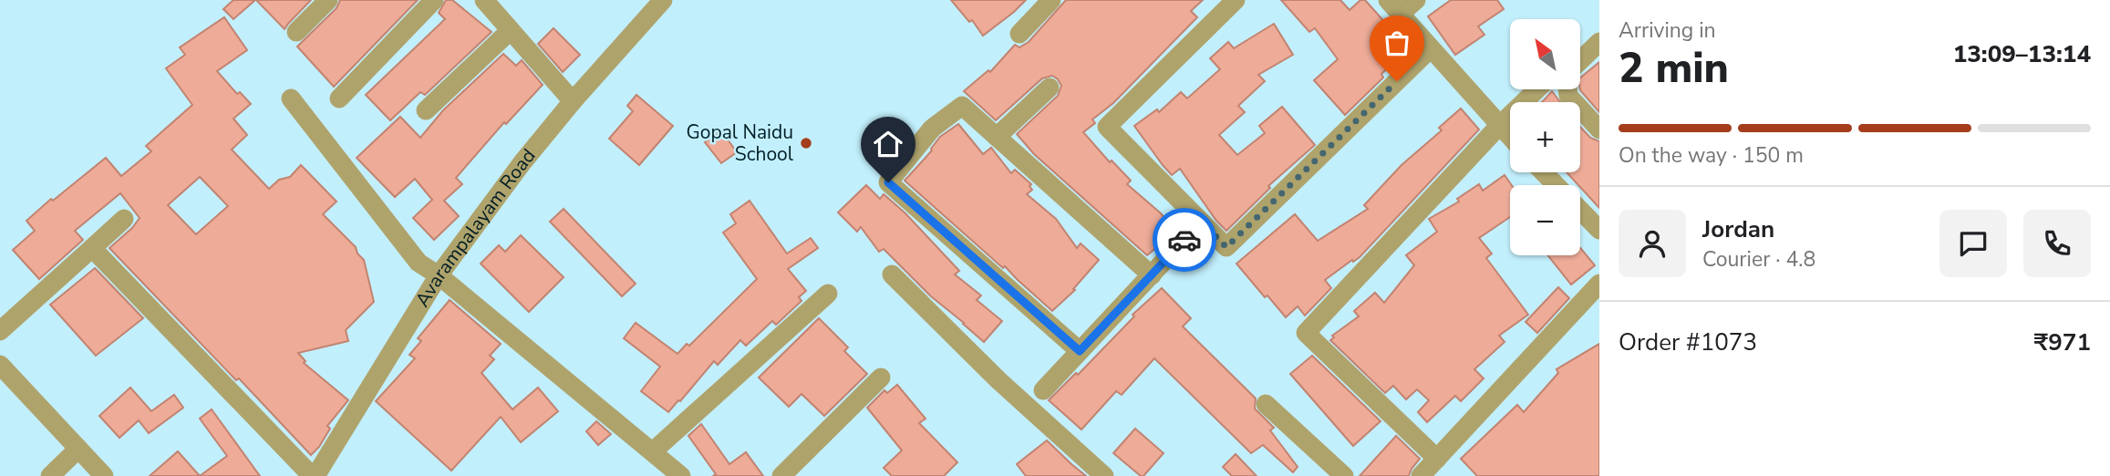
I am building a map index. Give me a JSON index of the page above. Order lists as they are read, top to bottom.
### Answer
{
  "streets": {
    "street": ["Avarampalayam Road"]
  },
  "places": ["Gopal Naidu School"],
  "north": "top left",
  "page": {
    "heading": ["2 min", "Arriving in", "13:09–13:14"],
    "panel": [
      "Jordan",
      "Courier · 4.8",
      "Order #1073",
      "₹971"
    ],
    "map_buttons": ["+", "−"],
    "bar": "On the way · 150 m"
  }
}
